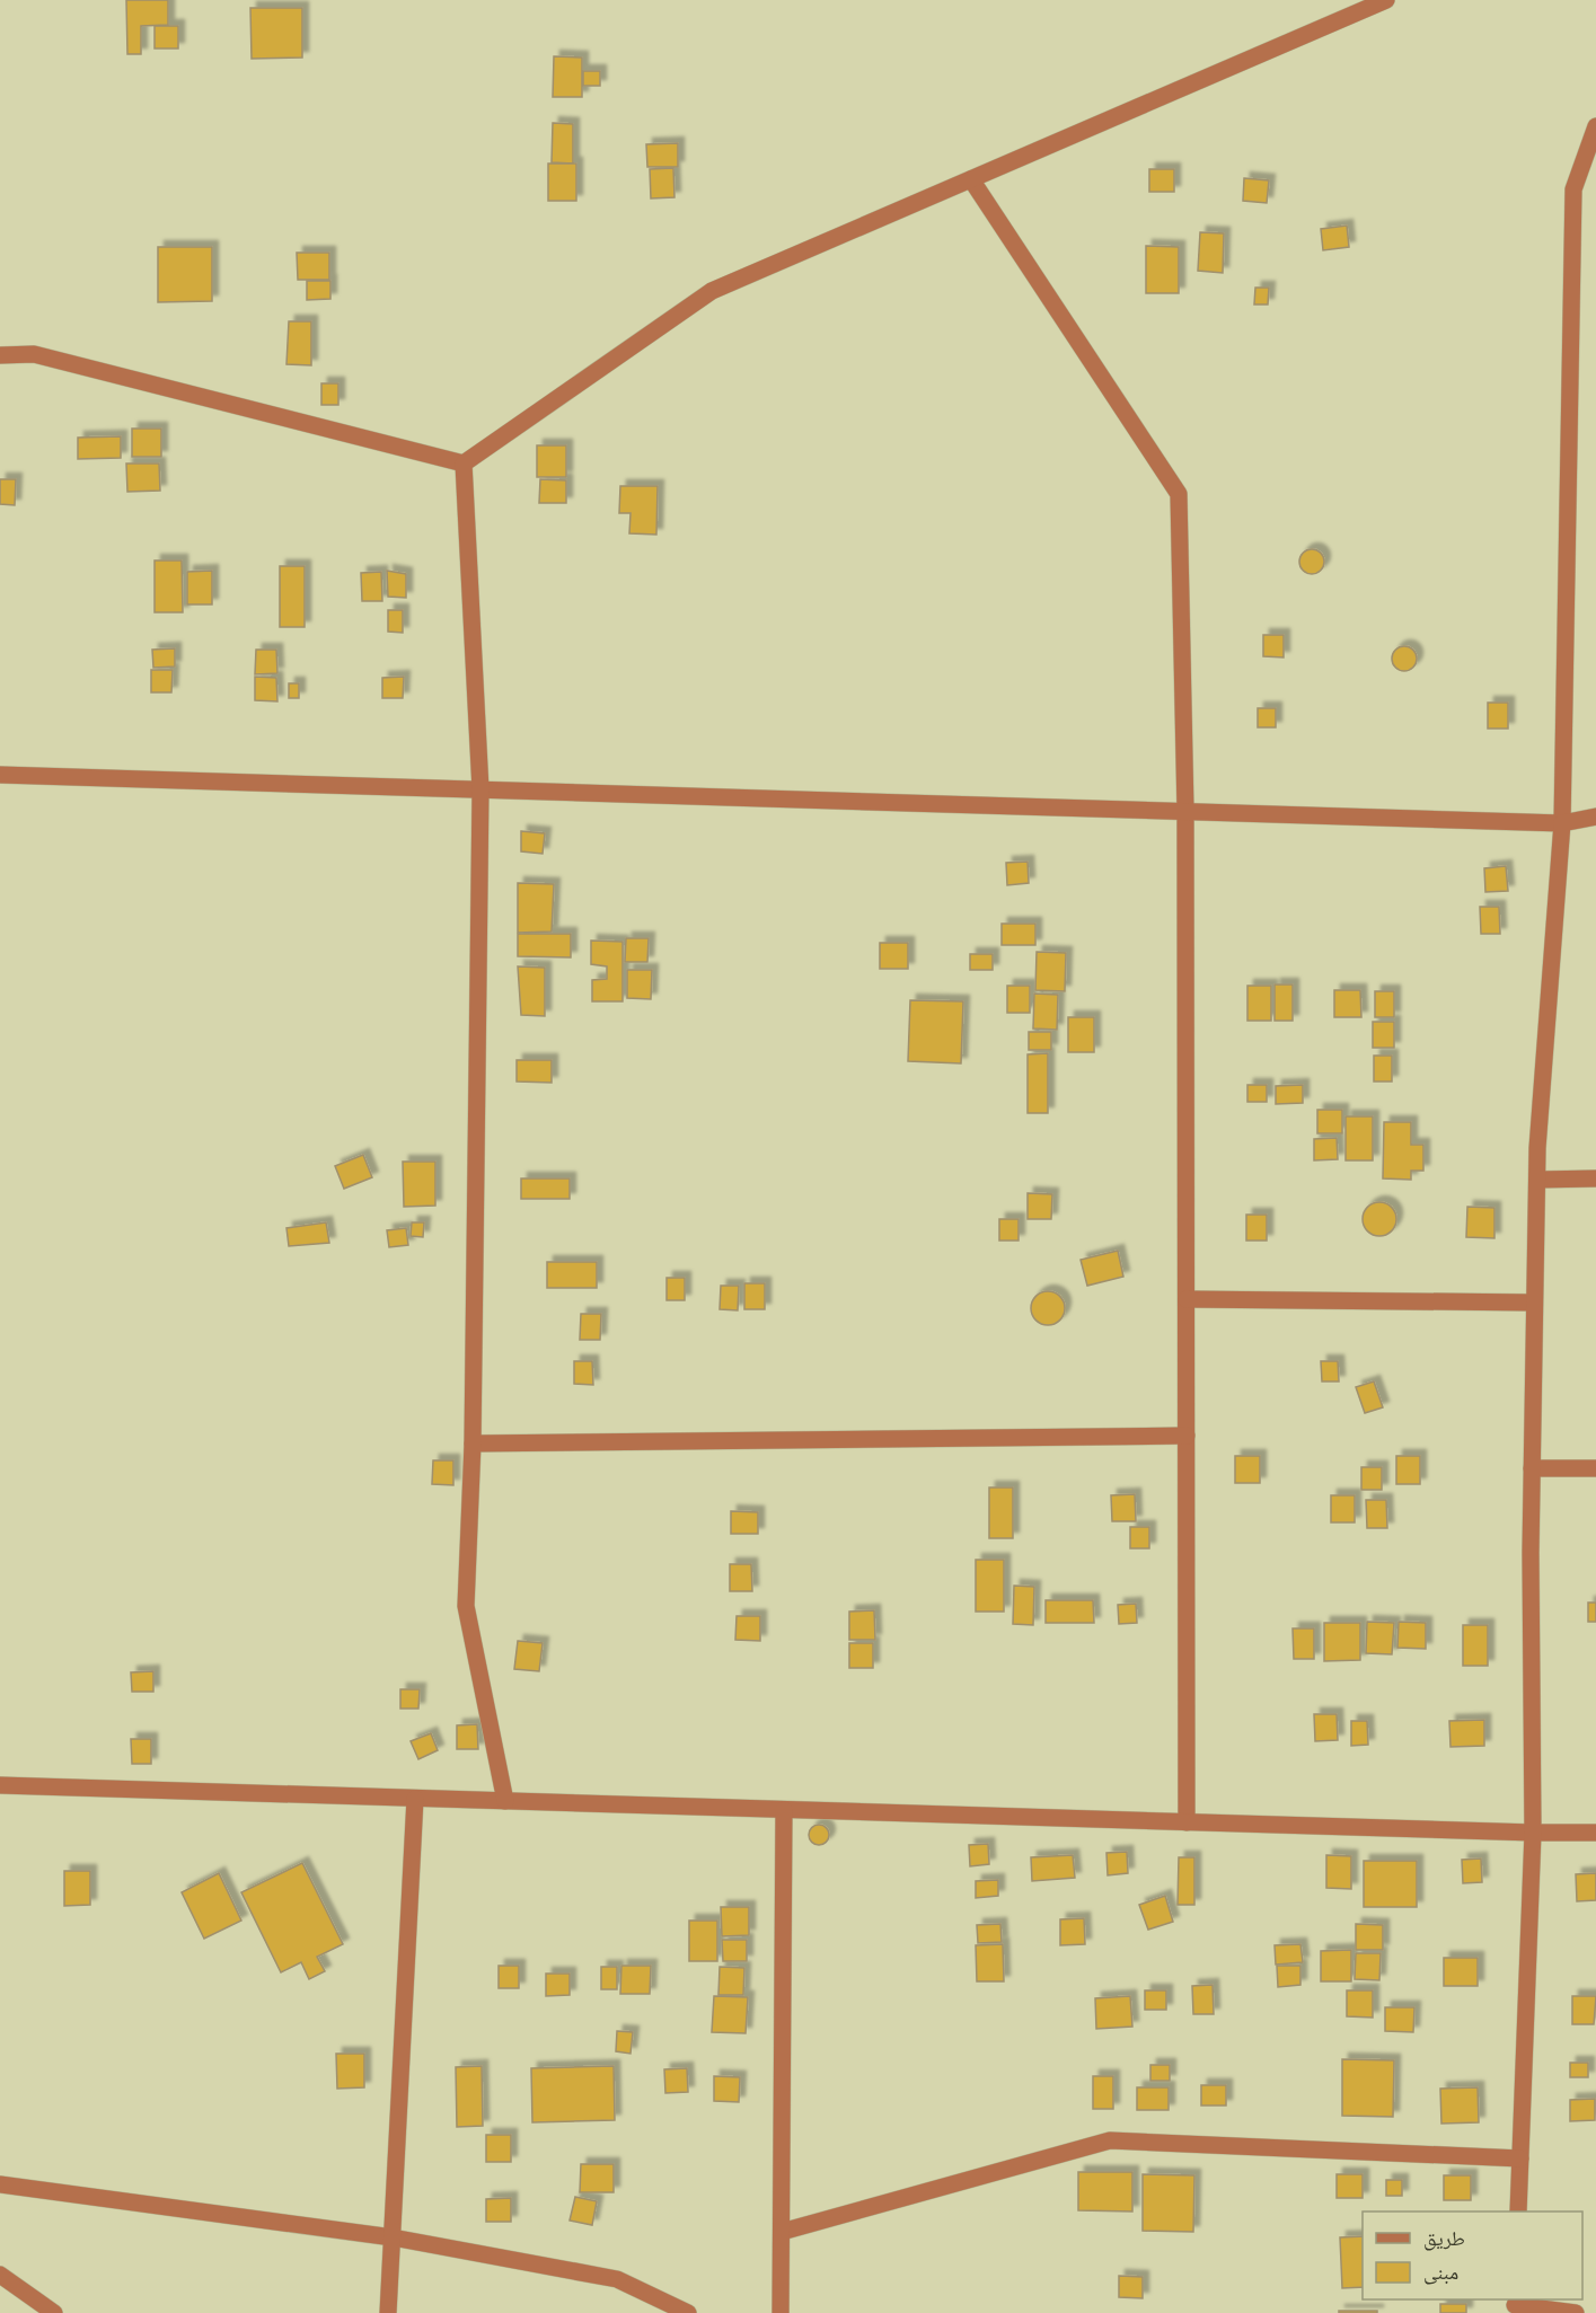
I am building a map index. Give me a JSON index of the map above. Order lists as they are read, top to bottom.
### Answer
{
  "legend": ["طريق", "مبنى"]
}
